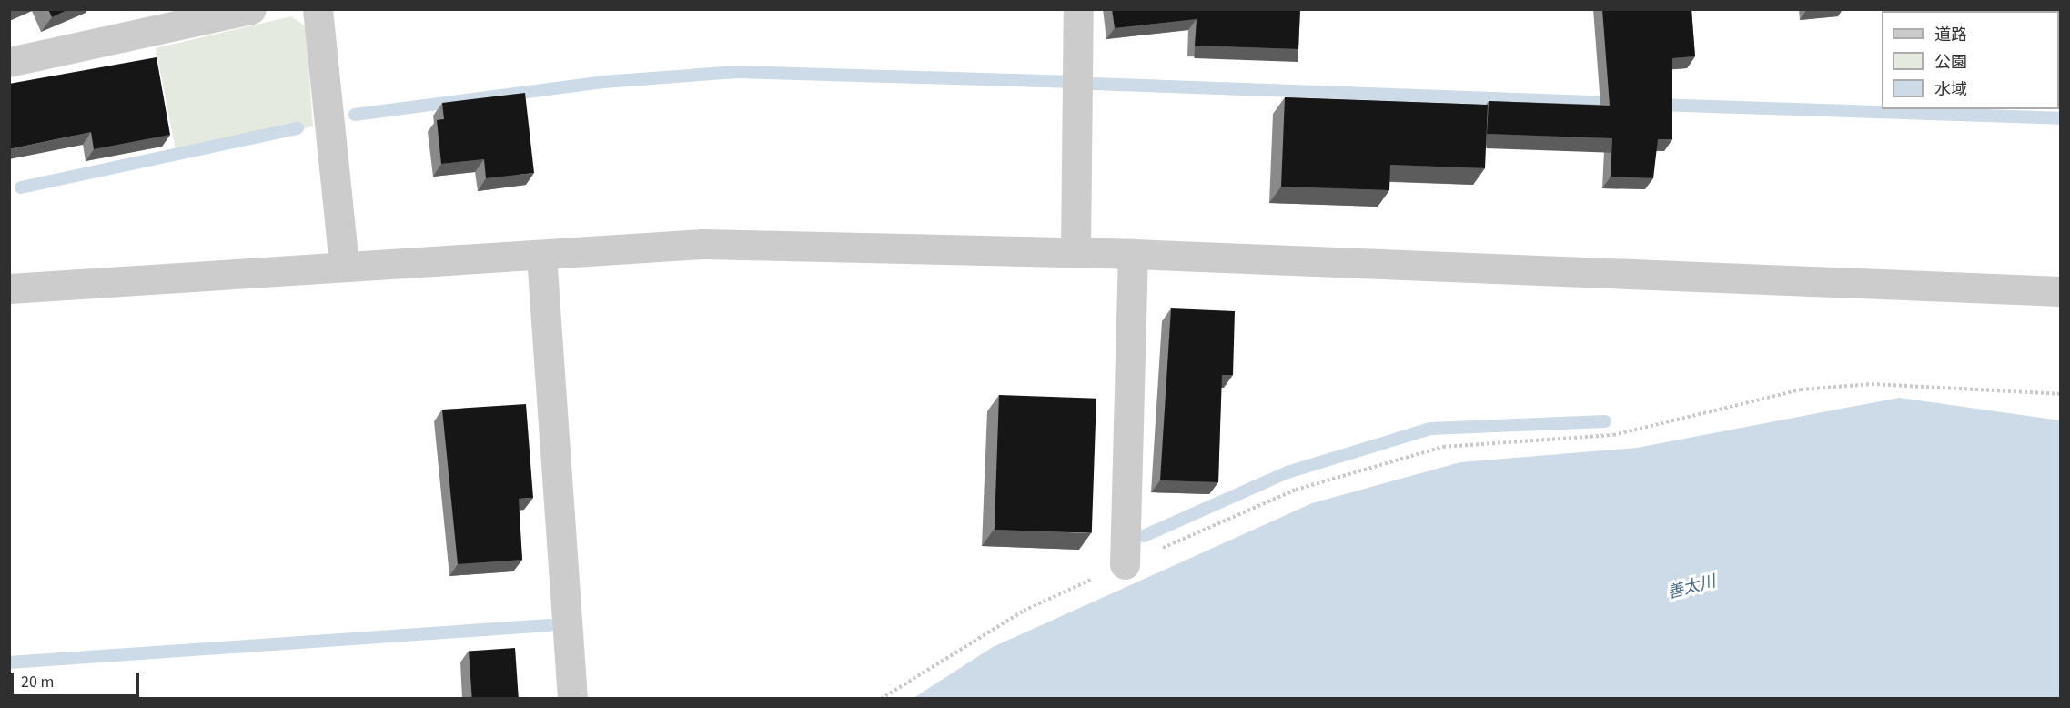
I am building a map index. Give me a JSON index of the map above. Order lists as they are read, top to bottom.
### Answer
{
  "water": ["善太川"],
  "legend": ["道路", "公園", "水域"],
  "scale_bar": "20 m"
}
